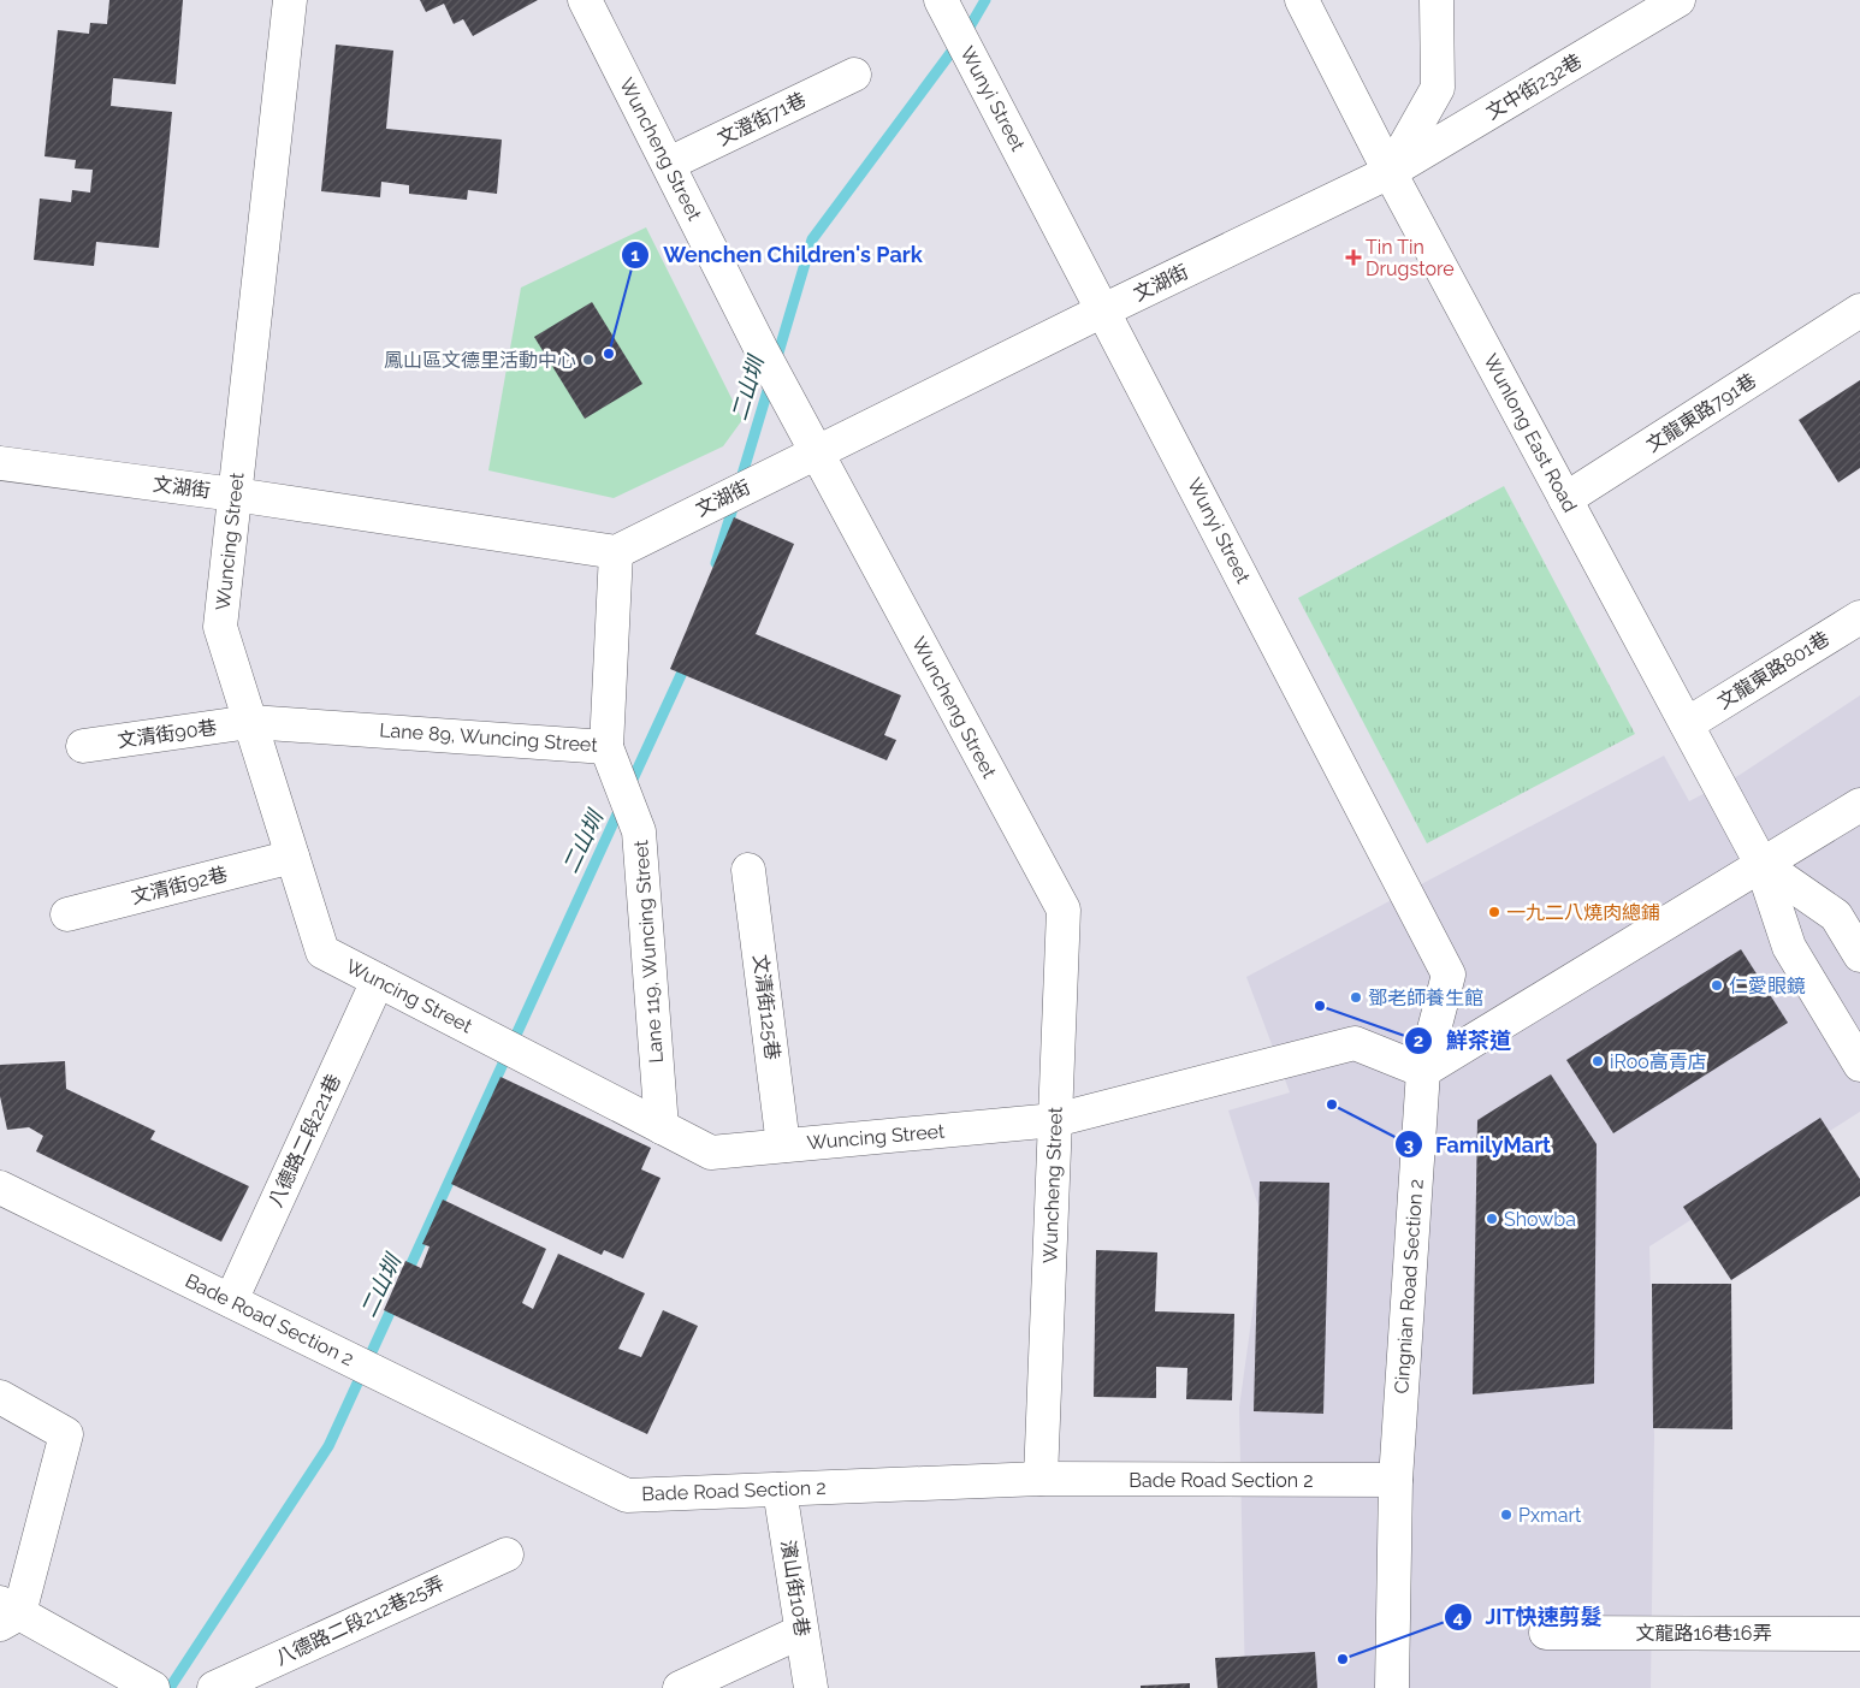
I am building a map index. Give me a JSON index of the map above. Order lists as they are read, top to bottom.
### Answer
{
  "streets": {
    "street": [
      "文中街232巷",
      "Wunyi Street",
      "文澄街71巷",
      "Wuncheng Street",
      "文湖街",
      "文龍東路791巷",
      "Wunlong East Road",
      "Wuncing Street",
      "文龍東路801巷",
      "文清街90巷",
      "Lane 89, Wuncing Street",
      "文清街92巷",
      "Lane 119, Wuncing Street",
      "文清街125巷",
      "八德路二段221巷",
      "Cingnian Road Section 2",
      "Bade Road Section 2",
      "濱山街10巷",
      "八德路二段212巷25弄",
      "文龍路16巷16弄"
    ]
  },
  "crossings": [
    ["文中街232巷", "文湖街"],
    ["文中街232巷", "Wunlong East Road"],
    ["Wunyi Street", "文湖街"],
    ["Wunyi Street", "Wuncing Street"],
    ["Wunyi Street", "Cingnian Road Section 2"],
    ["文澄街71巷", "Wuncheng Street"],
    ["Wuncheng Street", "文湖街"],
    ["Wuncheng Street", "Wuncing Street"],
    ["Wuncheng Street", "Bade Road Section 2"],
    ["文湖街", "Wunlong East Road"],
    ["文湖街", "Wuncing Street"],
    ["文湖街", "Lane 89, Wuncing Street"],
    ["文龍東路791巷", "Wunlong East Road"],
    ["Wunlong East Road", "文龍東路801巷"],
    ["Wuncing Street", "文清街90巷"],
    ["Wuncing Street", "Lane 89, Wuncing Street"],
    ["Wuncing Street", "文清街92巷"],
    ["Wuncing Street", "Lane 119, Wuncing Street"],
    ["Wuncing Street", "文清街125巷"],
    ["Wuncing Street", "八德路二段221巷"],
    ["Wuncing Street", "Cingnian Road Section 2"],
    ["文清街90巷", "Lane 89, Wuncing Street"],
    ["Lane 89, Wuncing Street", "Lane 119, Wuncing Street"],
    ["八德路二段221巷", "Bade Road Section 2"],
    ["Cingnian Road Section 2", "Bade Road Section 2"],
    ["Bade Road Section 2", "濱山街10巷"]
  ],
  "water": ["二山圳"],
  "places": {
    "health": ["Tin Tin Drugstore"],
    "other": [
      "Wenchen Children's Park",
      "鳳山區文德里活動中心",
      "一九二八燒肉總鋪",
      "仁愛眼鏡",
      "鄧老師養生館",
      "鮮茶道",
      "iRoo高青店",
      "FamilyMart",
      "Showba",
      "Pxmart",
      "JIT快速剪髮"
    ]
  }
}
